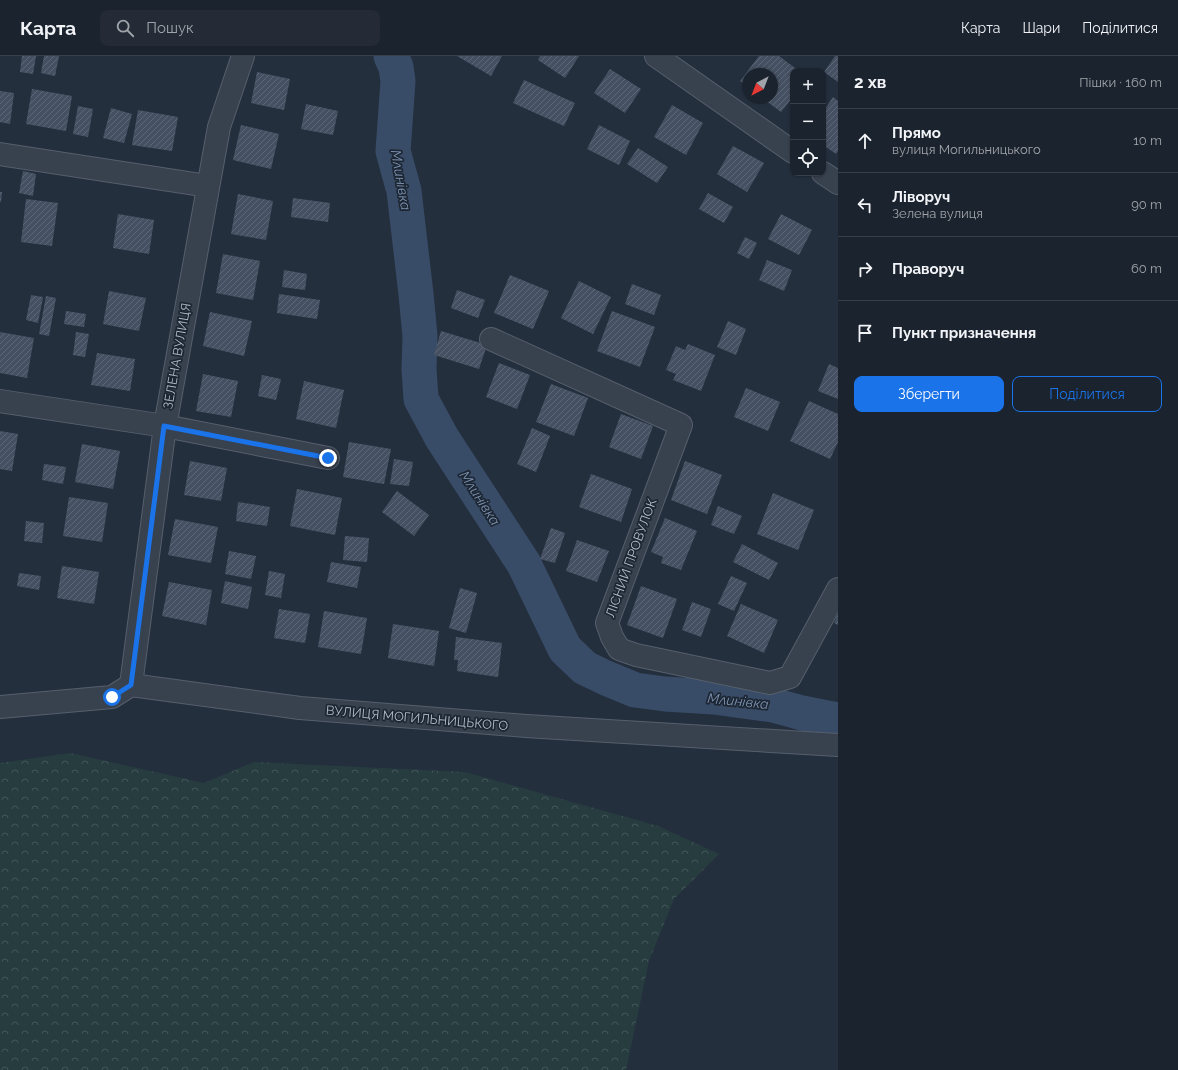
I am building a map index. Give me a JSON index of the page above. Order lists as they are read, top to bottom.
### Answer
{
  "streets": {
    "street": ["ЗЕЛЕНА ВУЛИЦЯ", "ЛІСНИЙ ПРОВУЛОК", "ВУЛИЦЯ МОГИЛЬНИЦЬКОГО"]
  },
  "crossings": [
    ["ЗЕЛЕНА ВУЛИЦЯ", "ВУЛИЦЯ МОГИЛЬНИЦЬКОГО"]
  ],
  "water": ["Млинівка"],
  "north": "bottom left",
  "page": {
    "header": "Карта",
    "search": "Пошук",
    "nav": ["Карта", "Шари", "Поділитися"],
    "heading": ["2 хв", "Пішки · 160 m"],
    "map_buttons": ["+", "−"],
    "list": [
      ["Прямо", "вулиця Могильницького", "10 m"],
      ["Ліворуч", "Зелена вулиця", "90 m"],
      ["Праворуч", "60 m"],
      "Пункт призначення"
    ],
    "buttons": ["Зберегти", "Поділитися"]
  }
}
